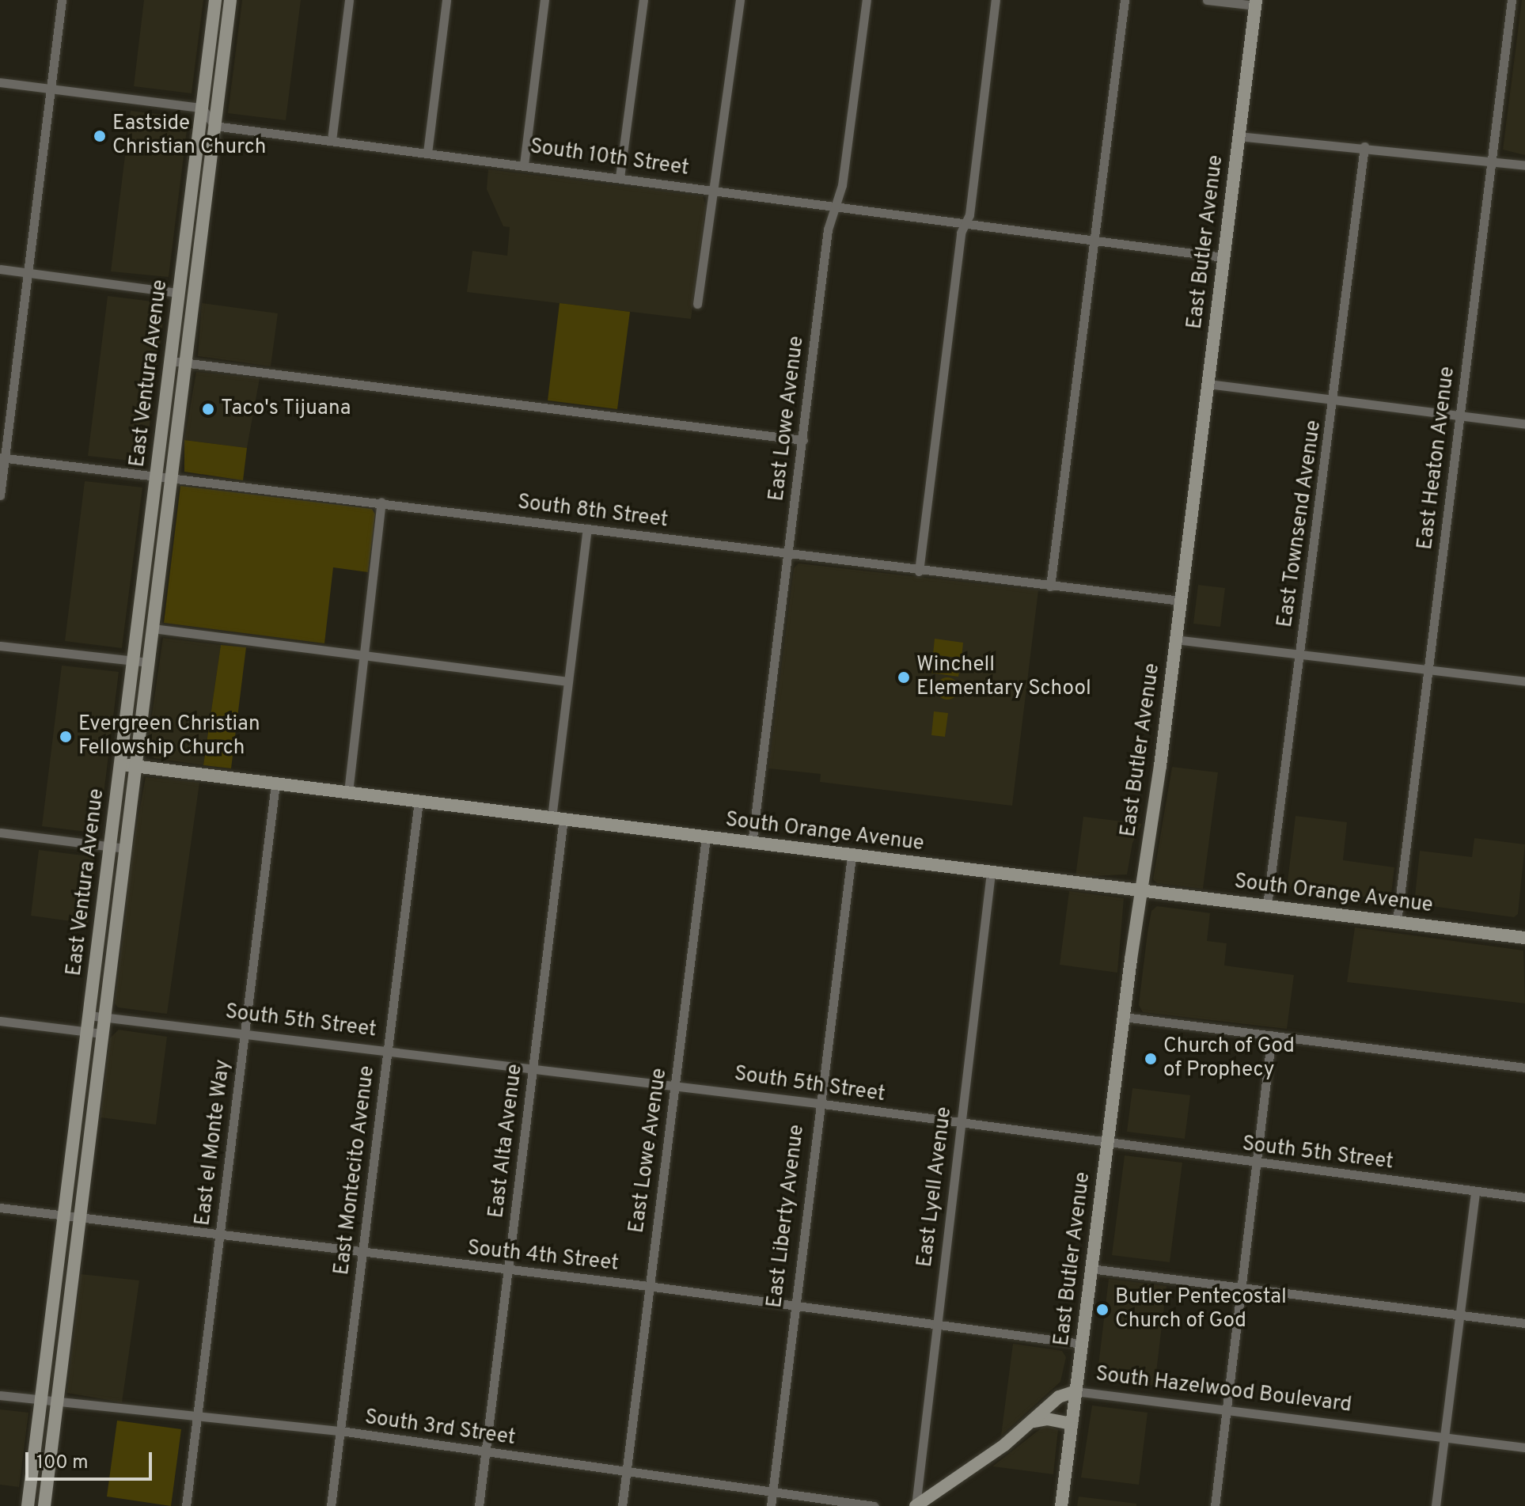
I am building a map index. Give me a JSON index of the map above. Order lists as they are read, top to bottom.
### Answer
{
  "streets": {
    "street": [
      "South 10th Street",
      "East Butler Avenue",
      "East Ventura Avenue",
      "East Lowe Avenue",
      "East Heaton Avenue",
      "South 8th Street",
      "East Townsend Avenue",
      "South Orange Avenue",
      "South 5th Street",
      "East Alta Avenue",
      "East el Monte Way",
      "East Montecito Avenue",
      "East Lyell Avenue",
      "East Liberty Avenue",
      "South 4th Street",
      "South Hazelwood Boulevard",
      "South 3rd Street"
    ]
  },
  "crossings": [
    ["South 10th Street", "East Butler Avenue"],
    ["South 10th Street", "East Ventura Avenue"],
    ["South 10th Street", "East Lowe Avenue"],
    ["East Butler Avenue", "South 8th Street"],
    ["East Butler Avenue", "South Orange Avenue"],
    ["East Butler Avenue", "South 5th Street"],
    ["East Butler Avenue", "South 4th Street"],
    ["East Butler Avenue", "South Hazelwood Boulevard"],
    ["East Ventura Avenue", "South 8th Street"],
    ["East Ventura Avenue", "South Orange Avenue"],
    ["East Ventura Avenue", "South 5th Street"],
    ["East Ventura Avenue", "South 4th Street"],
    ["East Ventura Avenue", "South 3rd Street"],
    ["East Lowe Avenue", "South 8th Street"],
    ["East Lowe Avenue", "South Orange Avenue"],
    ["East Lowe Avenue", "South 5th Street"],
    ["East Lowe Avenue", "South 4th Street"],
    ["East Lowe Avenue", "South 3rd Street"],
    ["East Heaton Avenue", "South Orange Avenue"],
    ["South 8th Street", "East Alta Avenue"],
    ["East Townsend Avenue", "South Orange Avenue"],
    ["South Orange Avenue", "East Alta Avenue"],
    ["South Orange Avenue", "East el Monte Way"],
    ["South Orange Avenue", "East Montecito Avenue"],
    ["South Orange Avenue", "East Lyell Avenue"],
    ["South Orange Avenue", "East Liberty Avenue"],
    ["South 5th Street", "East Alta Avenue"],
    ["South 5th Street", "East el Monte Way"],
    ["South 5th Street", "East Montecito Avenue"],
    ["South 5th Street", "East Lyell Avenue"],
    ["South 5th Street", "East Liberty Avenue"],
    ["East Alta Avenue", "South 4th Street"],
    ["East Alta Avenue", "South 3rd Street"],
    ["East el Monte Way", "South 4th Street"],
    ["East el Monte Way", "South 3rd Street"],
    ["East Montecito Avenue", "South 4th Street"],
    ["East Montecito Avenue", "South 3rd Street"],
    ["East Lyell Avenue", "South 4th Street"],
    ["East Lyell Avenue", "South Hazelwood Boulevard"],
    ["East Liberty Avenue", "South 4th Street"],
    ["East Liberty Avenue", "South 3rd Street"]
  ],
  "places": [
    "Eastside Christian Church",
    "Taco's Tijuana",
    "Winchell Elementary School",
    "Evergreen Christian Fellowship Church",
    "Church of God of Prophecy",
    "Butler Pentecostal Church of God"
  ],
  "scale_bar": "100 m"
}
